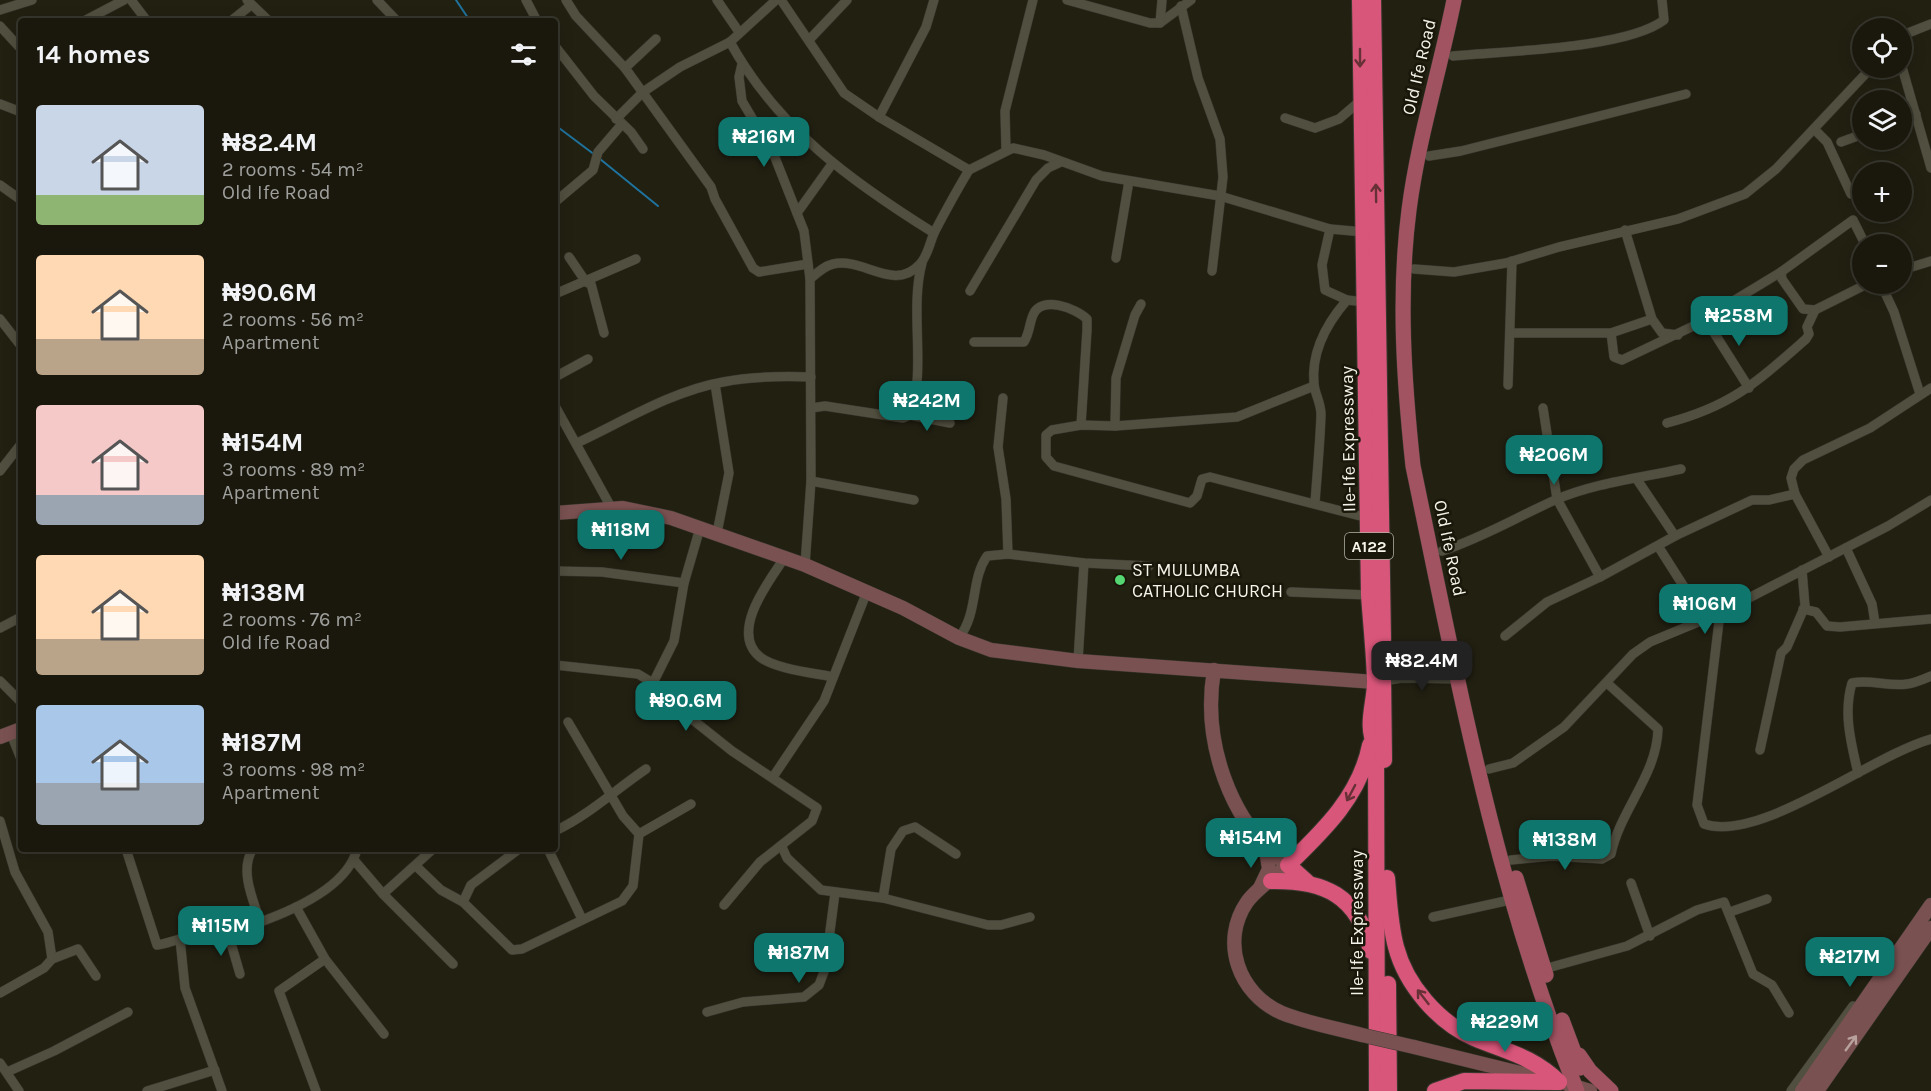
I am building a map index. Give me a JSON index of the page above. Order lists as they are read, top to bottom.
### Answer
{
  "streets": {
    "highway": ["Ile-Ife Expressway", "A122"],
    "main road": ["Old Ife Road"]
  },
  "places": ["ST MULUMBA CATHOLIC CHURCH"],
  "page": {
    "map_buttons": ["+", "−"],
    "heading": "14 homes",
    "list": [
      {
        "name": "₦82.4M",
        "note": "2 rooms · 54 m² · Old Ife Road"
      },
      {
        "name": "₦90.6M",
        "note": "2 rooms · 56 m² · Apartment"
      },
      {
        "name": "₦154M",
        "note": "3 rooms · 89 m² · Apartment"
      },
      {
        "name": "₦138M",
        "note": "2 rooms · 76 m² · Old Ife Road"
      },
      {
        "name": "₦187M",
        "note": "3 rooms · 98 m² · Apartment"
      }
    ],
    "price": [
      "₦216M",
      "₦258M",
      "₦242M",
      "₦206M",
      "₦118M",
      "₦106M",
      "₦82.4M",
      "₦90.6M",
      "₦154M",
      "₦138M",
      "₦115M",
      "₦187M",
      "₦217M",
      "₦229M"
    ]
  }
}
